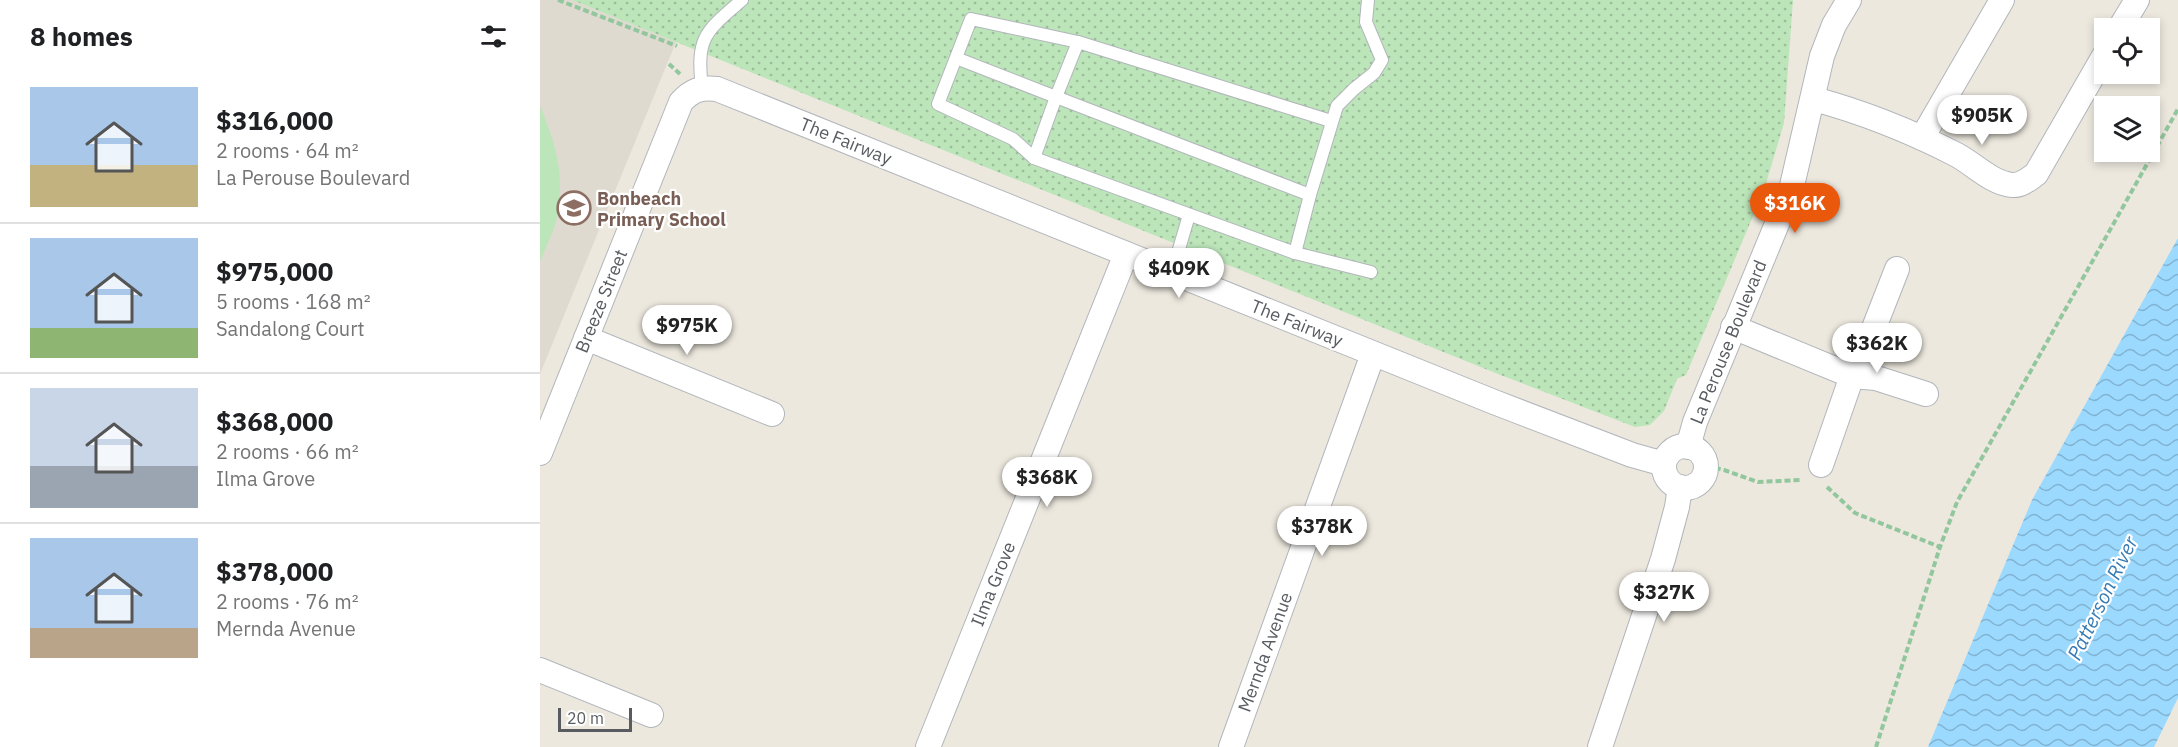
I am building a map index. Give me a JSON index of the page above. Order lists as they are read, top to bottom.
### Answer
{
  "streets": {
    "street": [
      "The Fairway",
      "Breeze Street",
      "La Perouse Boulevard",
      "Ilma Grove",
      "Mernda Avenue"
    ]
  },
  "crossings": [
    ["The Fairway", "Breeze Street"],
    ["The Fairway", "La Perouse Boulevard"],
    ["The Fairway", "Ilma Grove"],
    ["The Fairway", "Mernda Avenue"]
  ],
  "water": ["Patterson River"],
  "places": {
    "school or university": ["Bonbeach Primary School"]
  },
  "scale_bar": "20 m",
  "page": {
    "heading": "8 homes",
    "list": [
      {
        "name": "$316,000",
        "note": "2 rooms · 64 m² · La Perouse Boulevard"
      },
      {
        "name": "$975,000",
        "note": "5 rooms · 168 m² · Sandalong Court"
      },
      {
        "name": "$368,000",
        "note": "2 rooms · 66 m² · Ilma Grove"
      },
      {
        "name": "$378,000",
        "note": "2 rooms · 76 m² · Mernda Avenue"
      }
    ],
    "price": [
      "$905K",
      "$316K",
      "$409K",
      "$975K",
      "$362K",
      "$368K",
      "$378K",
      "$327K"
    ],
    "scale": "20 m"
  }
}
